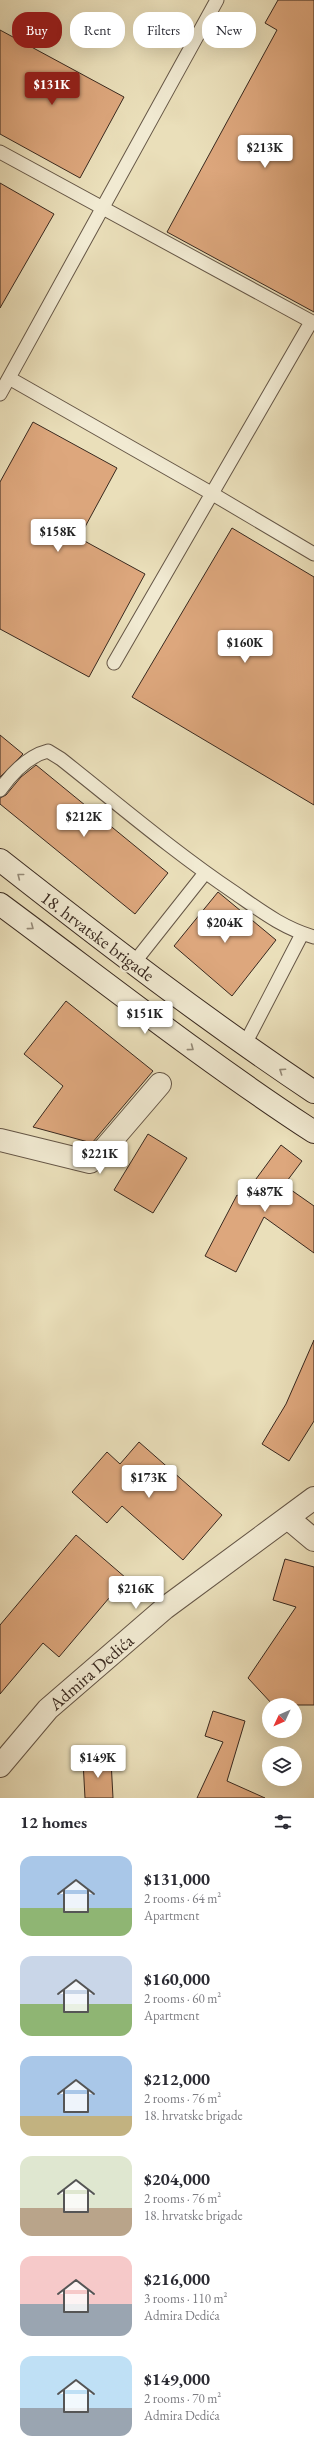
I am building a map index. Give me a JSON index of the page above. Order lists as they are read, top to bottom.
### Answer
{
  "streets": {
    "main road": ["18. hrvatske brigade", "Admira Dedića"]
  },
  "north": "bottom left",
  "page": {
    "chip": [
      "Buy",
      "Rent",
      "Filters",
      "New"
    ],
    "price": [
      "$131K",
      "$213K",
      "$158K",
      "$160K",
      "$212K",
      "$204K",
      "$151K",
      "$221K",
      "$487K",
      "$173K",
      "$216K",
      "$149K"
    ],
    "heading": "12 homes",
    "list": [
      {
        "name": "$131,000",
        "note": "2 rooms · 64 m² · Apartment"
      },
      {
        "name": "$160,000",
        "note": "2 rooms · 60 m² · Apartment"
      },
      {
        "name": "$212,000",
        "note": "2 rooms · 76 m² · 18. hrvatske brigade"
      },
      {
        "name": "$204,000",
        "note": "2 rooms · 76 m² · 18. hrvatske brigade"
      },
      {
        "name": "$216,000",
        "note": "3 rooms · 110 m² · Admira Dedića"
      },
      {
        "name": "$149,000",
        "note": "2 rooms · 70 m² · Admira Dedića"
      }
    ]
  }
}
